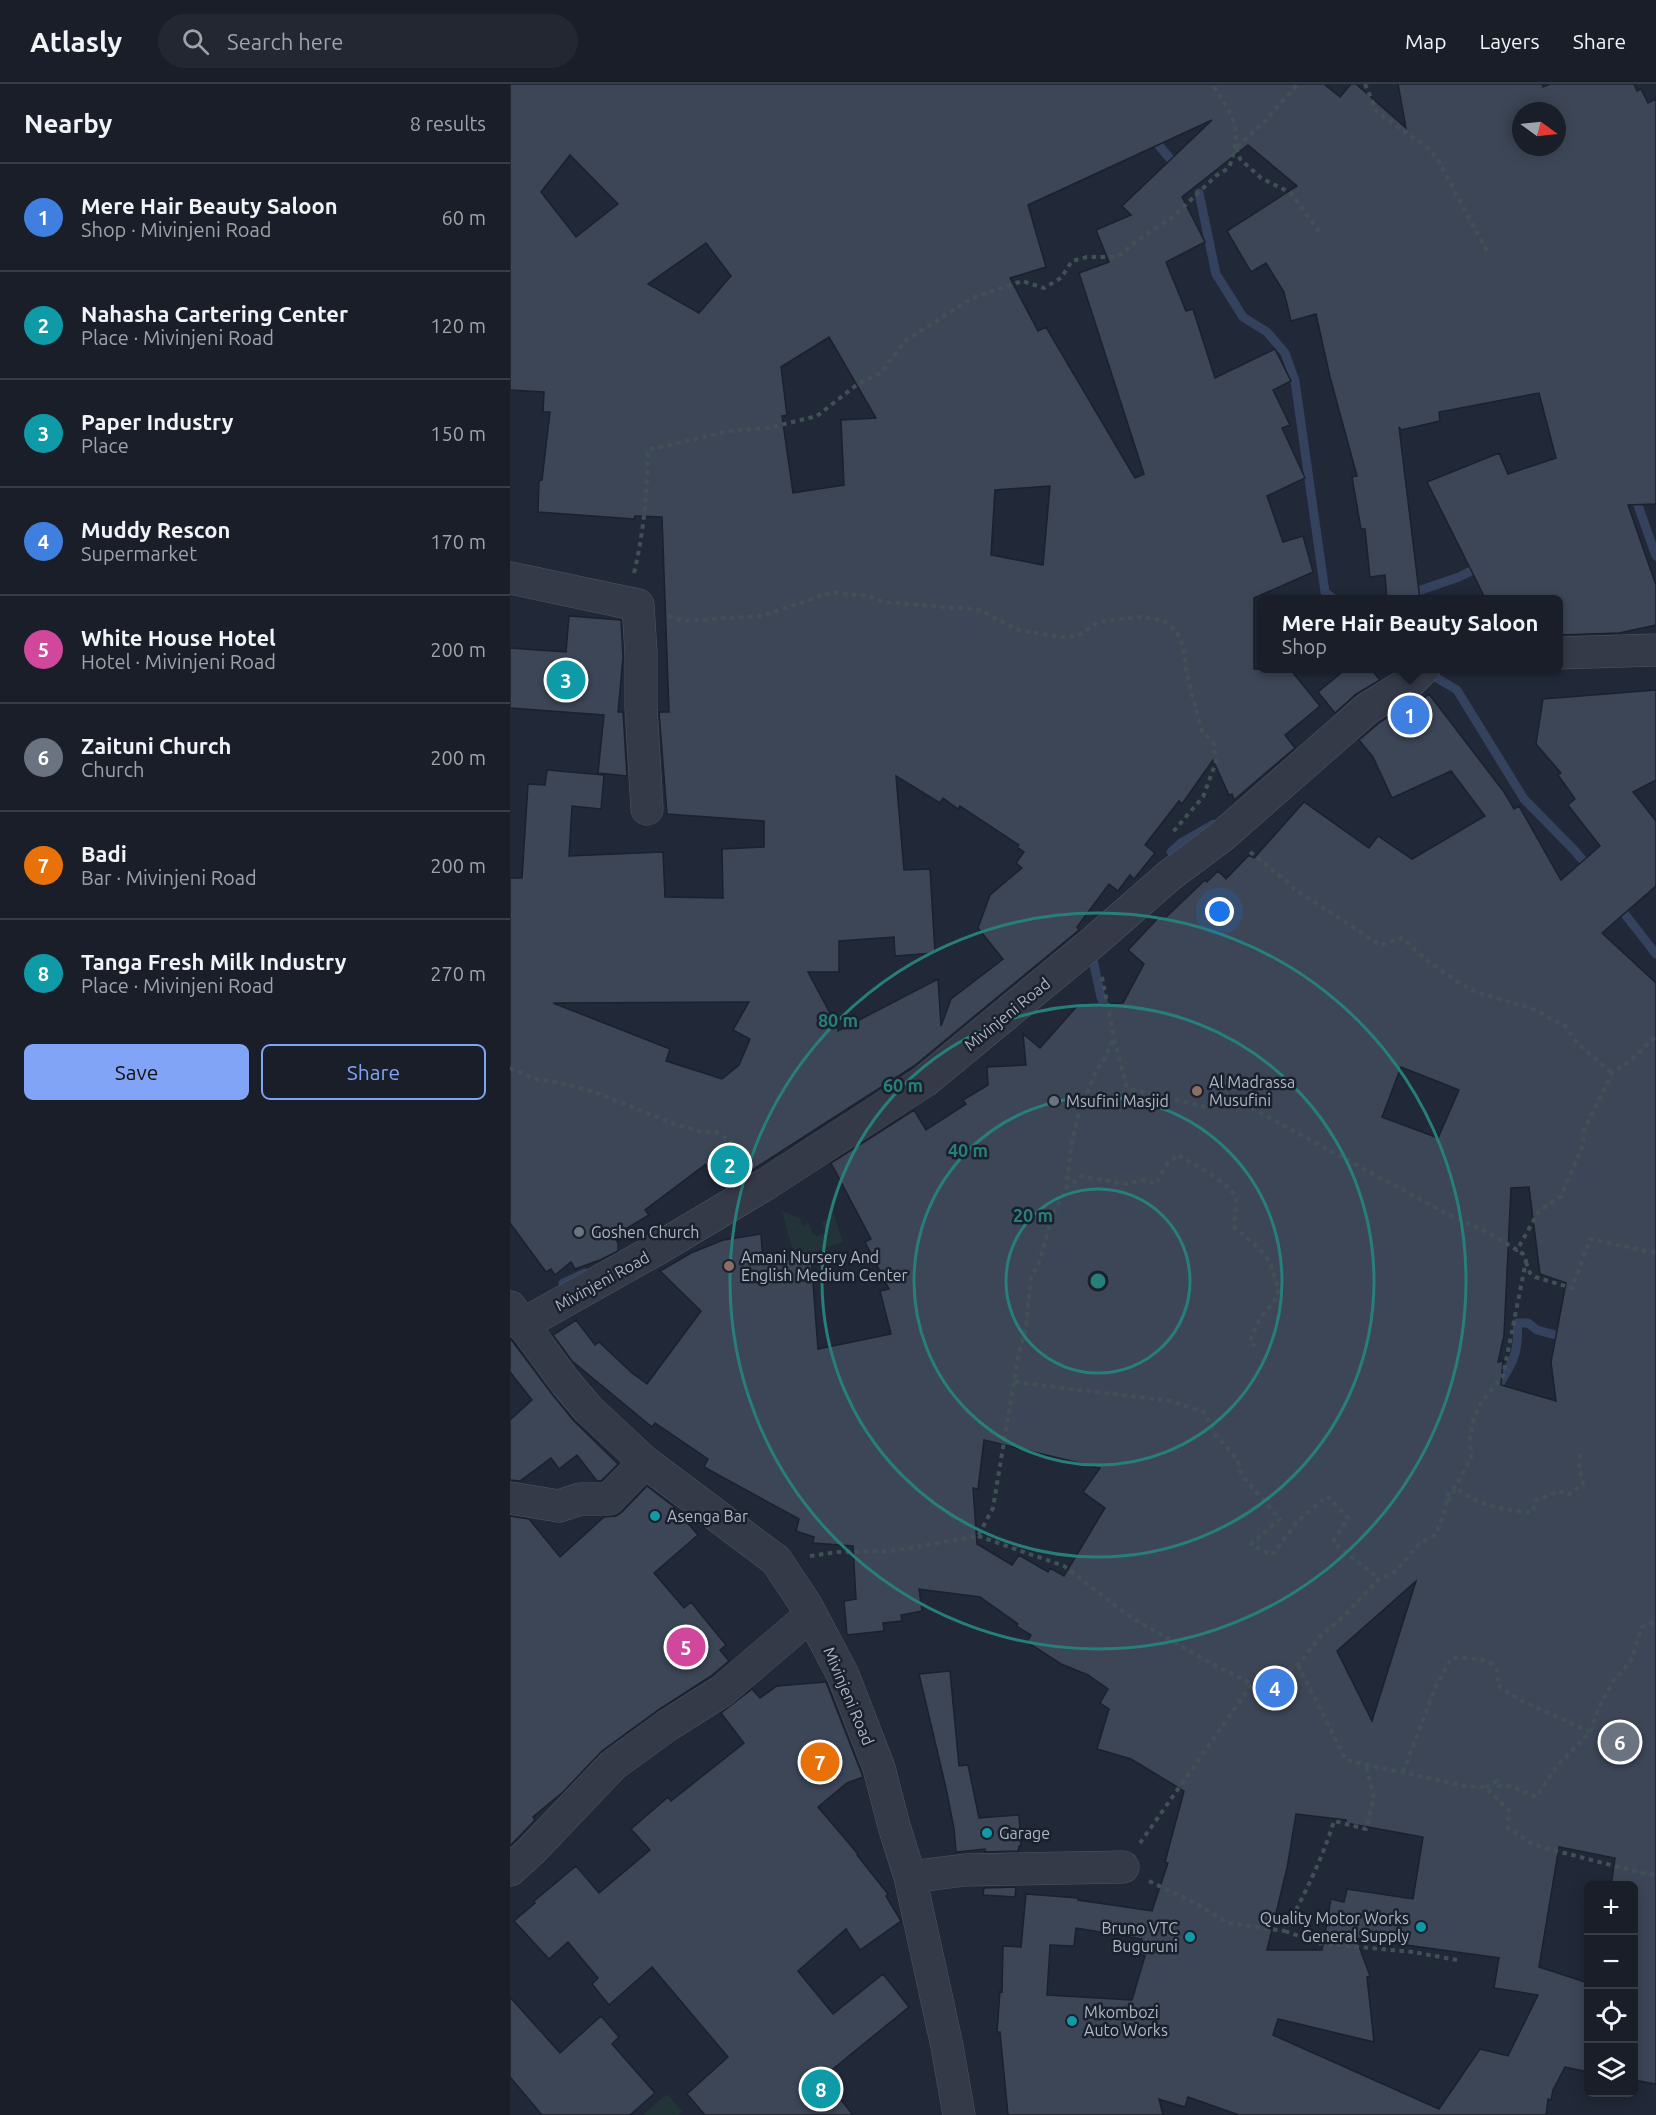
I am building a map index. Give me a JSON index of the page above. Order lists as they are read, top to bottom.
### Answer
{
  "streets": {
    "street": ["Mivinjeni Road"]
  },
  "places": [
    "Al Madrassa Musufini",
    "Msufini Masjid",
    "Goshen Church",
    "Amani Nursery And English Medium Center",
    "Asenga Bar",
    "Garage",
    "Quality Motor Works General Supply",
    "Bruno VTC Buguruni",
    "Mkombozi Auto Works"
  ],
  "north": "right",
  "page": {
    "header": "Atlasly",
    "search": "Search here",
    "nav": ["Map", "Layers", "Share"],
    "heading": ["Nearby", "8 results"],
    "list": [
      {
        "mark": "1",
        "name": "Mere Hair Beauty Saloon",
        "note": "Shop · Mivinjeni Road",
        "value": "60 m"
      },
      {
        "mark": "2",
        "name": "Nahasha Cartering Center",
        "note": "Place · Mivinjeni Road",
        "value": "120 m"
      },
      {
        "mark": "3",
        "name": "Paper Industry",
        "note": "Place",
        "value": "150 m"
      },
      {
        "mark": "4",
        "name": "Muddy Rescon",
        "note": "Supermarket",
        "value": "170 m"
      },
      {
        "mark": "5",
        "name": "White House Hotel",
        "note": "Hotel · Mivinjeni Road",
        "value": "200 m"
      },
      {
        "mark": "6",
        "name": "Zaituni Church",
        "note": "Church",
        "value": "200 m"
      },
      {
        "mark": "7",
        "name": "Badi",
        "note": "Bar · Mivinjeni Road",
        "value": "200 m"
      },
      {
        "mark": "8",
        "name": "Tanga Fresh Milk Industry",
        "note": "Place · Mivinjeni Road",
        "value": "270 m"
      }
    ],
    "popup": ["Mere Hair Beauty Saloon", "Shop"],
    "pins": [
      "3",
      "1",
      "2",
      "5",
      "4",
      "6",
      "7",
      "8"
    ],
    "buttons": ["Save", "Share"],
    "map_buttons": ["+", "−"]
  },
  "rings": [
    "80 m",
    "60 m",
    "40 m",
    "20 m"
  ]
}
